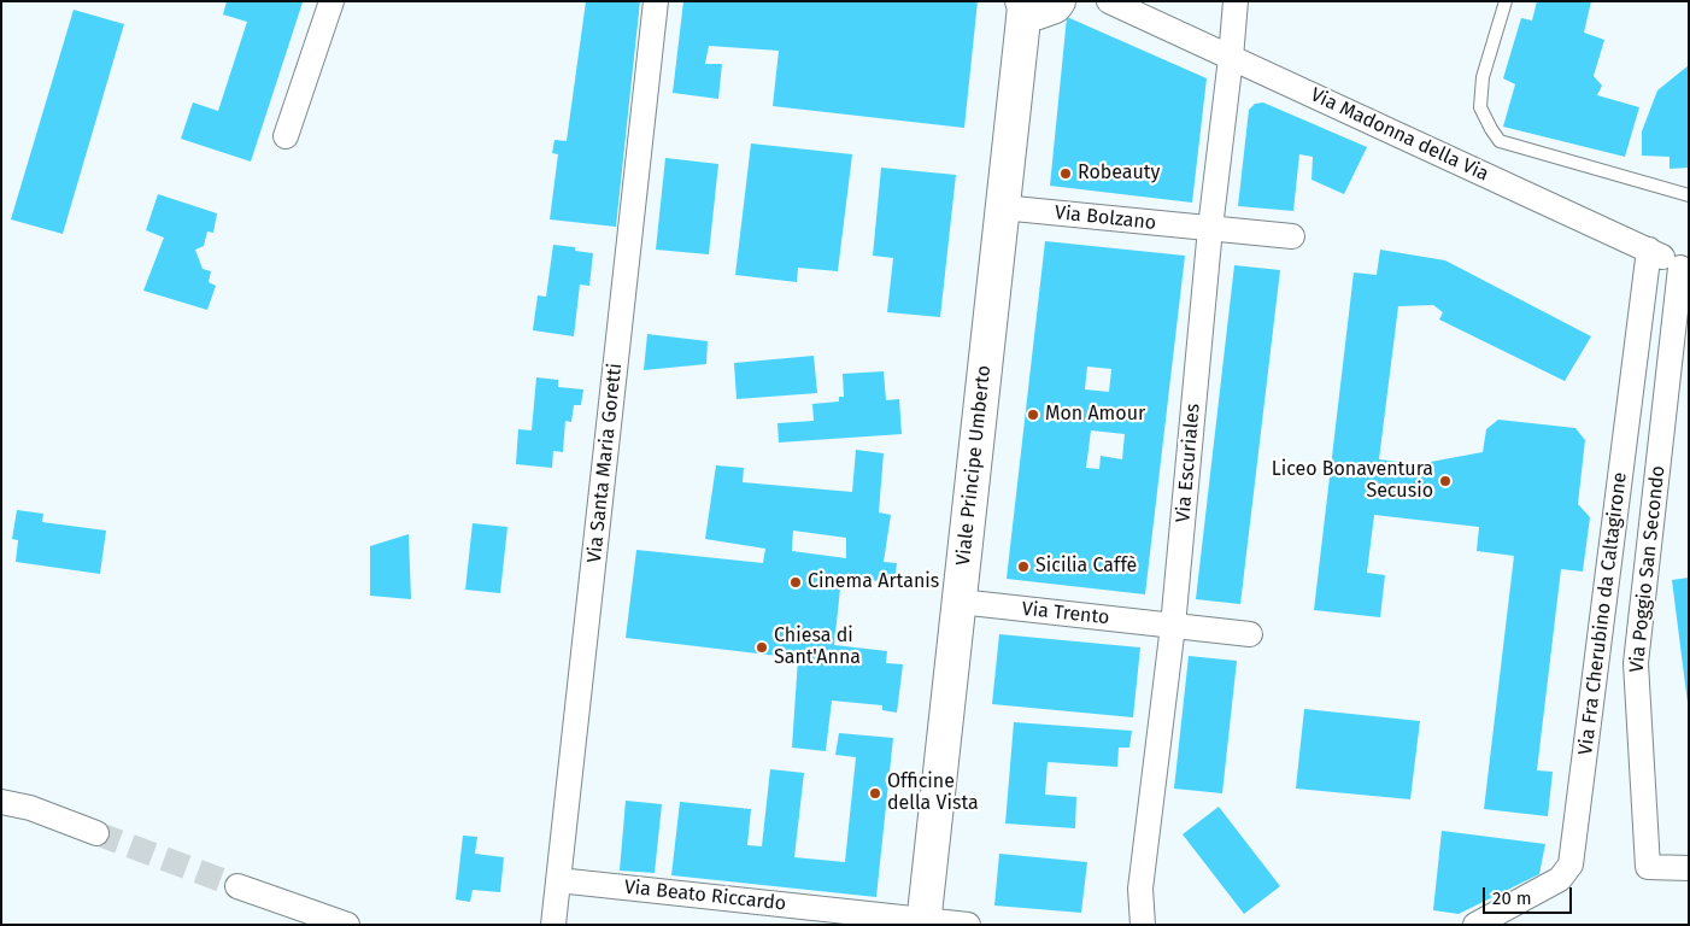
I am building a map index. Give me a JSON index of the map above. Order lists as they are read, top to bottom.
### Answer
{
  "streets": {
    "main road": ["Viale Principe Umberto"],
    "street": [
      "Via Madonna della Via",
      "Via Bolzano",
      "Via Santa Maria Goretti",
      "Via Escuriales",
      "Via Poggio San Secondo",
      "Via Trento",
      "Via Fra Cherubino da Caltagirone",
      "Via Beato Riccardo"
    ]
  },
  "crossings": [
    ["Via Madonna della Via", "Via Escuriales"],
    ["Via Madonna della Via", "Via Poggio San Secondo"],
    ["Via Madonna della Via", "Via Fra Cherubino da Caltagirone"],
    ["Via Bolzano", "Via Escuriales"],
    ["Via Bolzano", "Viale Principe Umberto"],
    ["Via Santa Maria Goretti", "Via Beato Riccardo"],
    ["Via Escuriales", "Via Trento"],
    ["Viale Principe Umberto", "Via Trento"],
    ["Viale Principe Umberto", "Via Beato Riccardo"]
  ],
  "places": [
    "Robeauty",
    "Mon Amour",
    "Liceo Bonaventura Secusio",
    "Sicilia Caffè",
    "Cinema Artanis",
    "Chiesa di Sant'Anna",
    "Officine della Vista"
  ],
  "scale_bar": "20 m"
}
